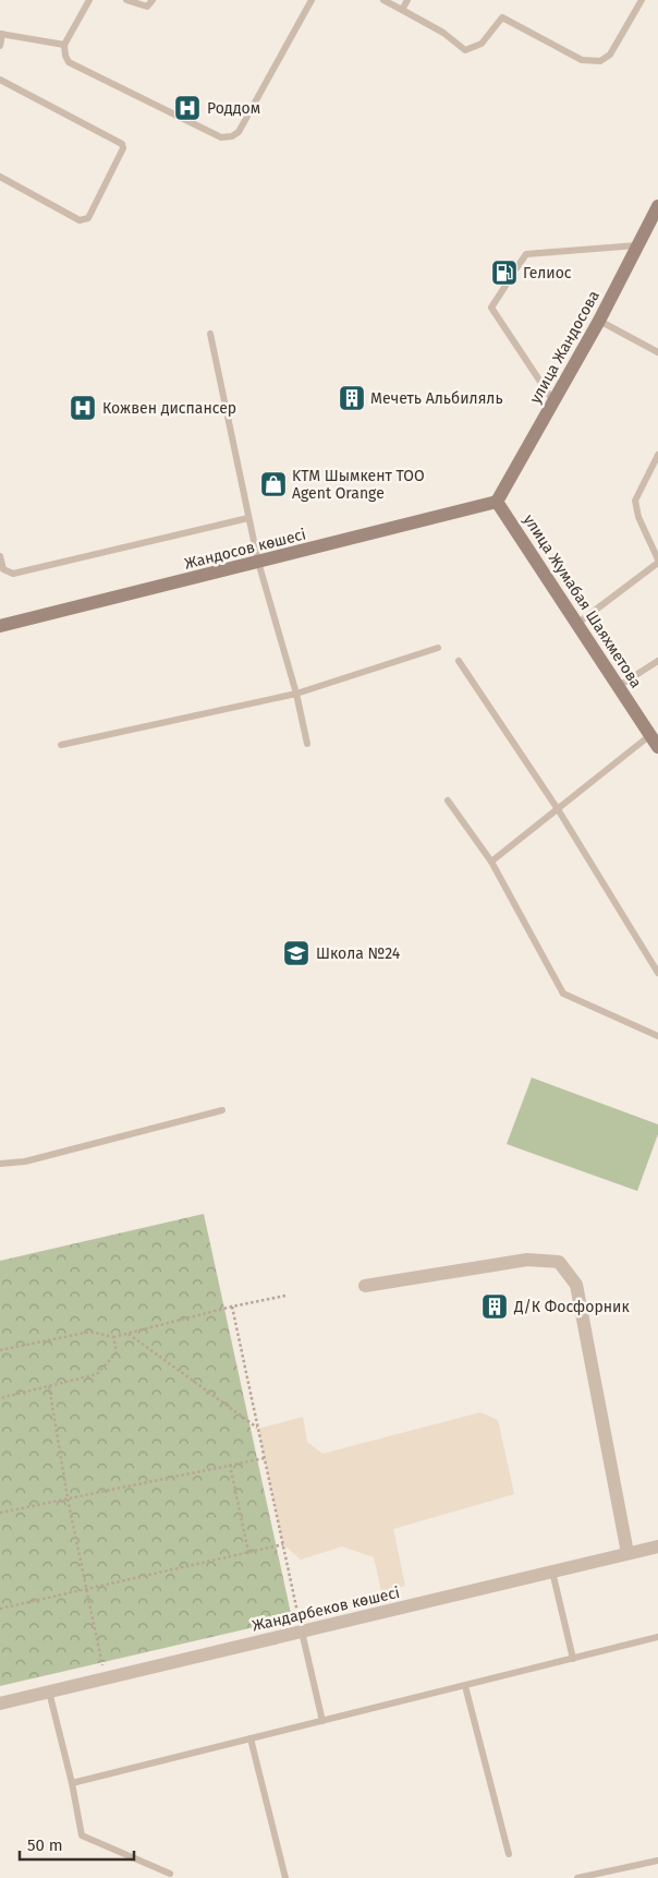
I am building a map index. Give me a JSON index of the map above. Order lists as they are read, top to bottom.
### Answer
{
  "streets": {
    "street": [
      "улица Жандосова",
      "Жандосов көшесі",
      "улица Жумабая Шаяхметова",
      "Жандарбеков көшесі"
    ]
  },
  "crossings": [
    ["улица Жандосова", "Жандосов көшесі"],
    ["улица Жандосова", "улица Жумабая Шаяхметова"],
    ["Жандосов көшесі", "улица Жумабая Шаяхметова"]
  ],
  "places": {
    "hospital": ["Роддом", "Кожвен диспансер"],
    "fuel station": ["Гелиос"],
    "building": ["Мечеть Альбиляль", "Д/К Фосфорник"],
    "shop": ["KTM Шымкент ТОО Agent Orange"],
    "school or university": ["Школа №24"]
  },
  "scale_bar": "50 m"
}
